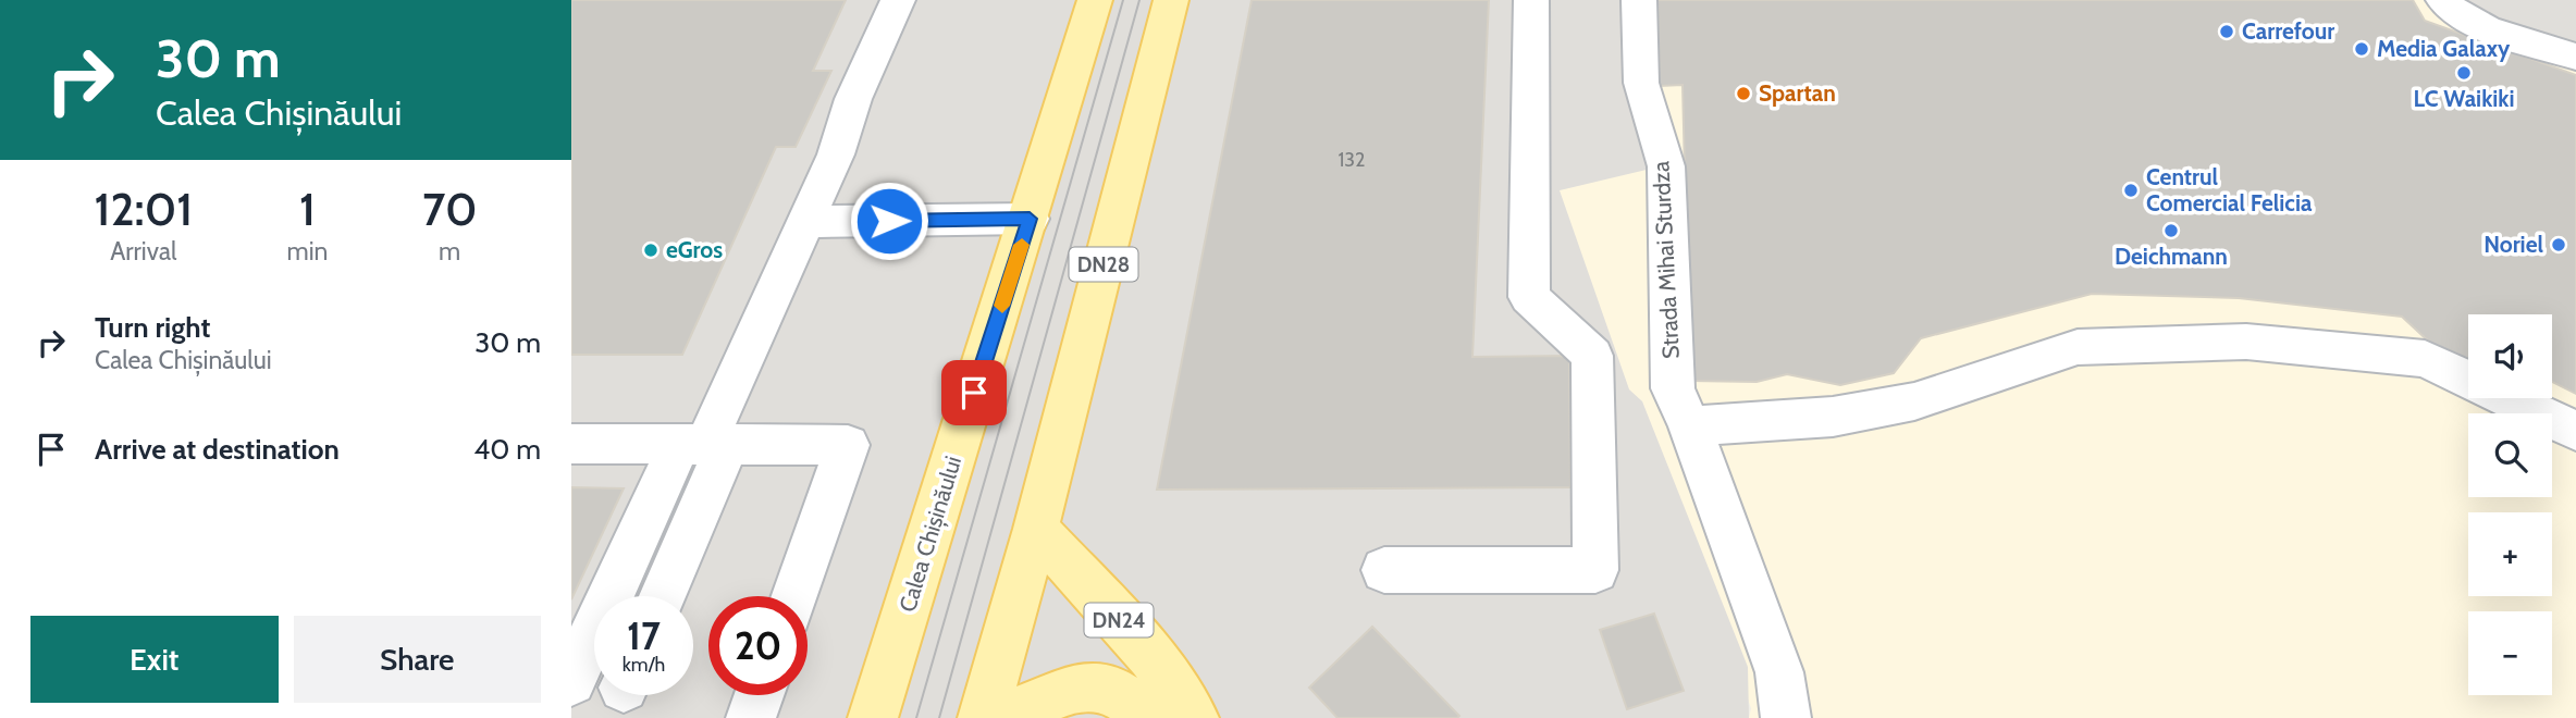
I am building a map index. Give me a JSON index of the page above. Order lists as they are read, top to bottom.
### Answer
{
  "streets": {
    "main road": ["DN28", "Calea Chișinăului", "DN24"],
    "lane": ["Strada Mihai Sturdza"]
  },
  "crossings": [
    ["DN28", "DN24"]
  ],
  "places": [
    "Carrefour",
    "Media Galaxy",
    "LC Waikiki",
    "Spartan",
    "Centrul Comercial Felicia",
    "Deichmann",
    "Noriel",
    "eGros"
  ],
  "house_numbers": ["132"],
  "page": {
    "turn": ["30 m", "Calea Chișinăului"],
    "eta": [
      "12:01",
      "Arrival",
      "1",
      "min",
      "70",
      "m"
    ],
    "list": [
      {
        "name": "Turn right",
        "note": "Calea Chișinăului",
        "value": "30 m"
      },
      {
        "name": "Arrive at destination",
        "value": "40 m"
      }
    ],
    "map_buttons": ["+", "−"],
    "speed": "17 km/h",
    "limit": "20",
    "buttons": ["Exit", "Share"]
  }
}
